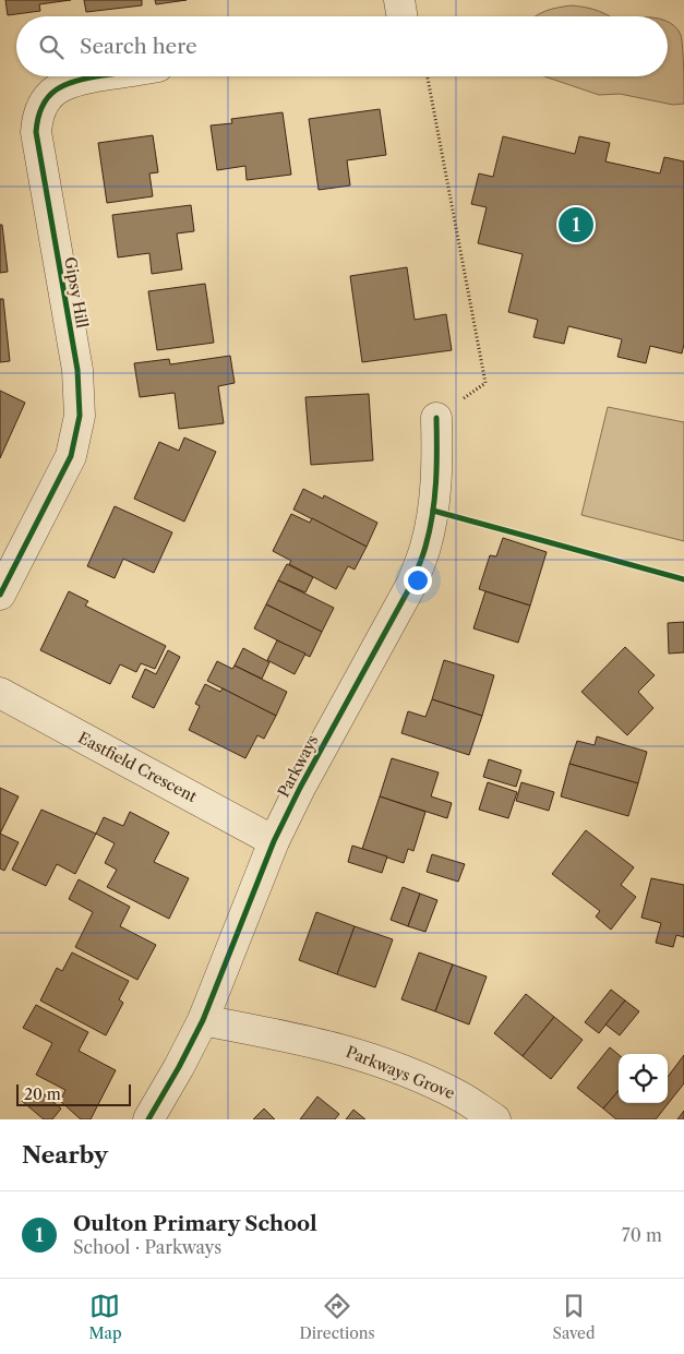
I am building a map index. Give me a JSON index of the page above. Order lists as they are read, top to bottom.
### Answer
{
  "streets": {
    "street": [
      "Gipsy Hill",
      "Parkways",
      "Eastfield Crescent",
      "Parkways Grove"
    ]
  },
  "crossings": [
    ["Parkways", "Eastfield Crescent"],
    ["Parkways", "Parkways Grove"]
  ],
  "scale_bar": "20 m",
  "page": {
    "search": "Search here",
    "pins": "1",
    "scale": "20 m",
    "heading": "Nearby",
    "list": [
      {
        "mark": "1",
        "name": "Oulton Primary School",
        "note": "School · Parkways",
        "value": "70 m"
      }
    ],
    "nav": ["Map", "Directions", "Saved"]
  }
}
